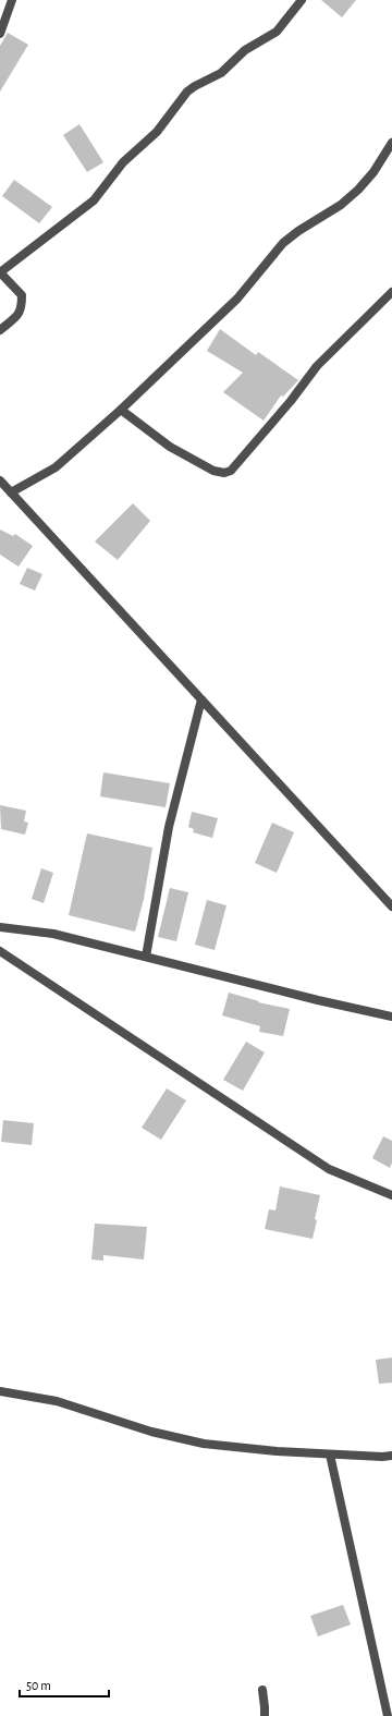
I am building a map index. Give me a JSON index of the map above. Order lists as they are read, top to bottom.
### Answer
{
  "scale_bar": "50 m"
}
